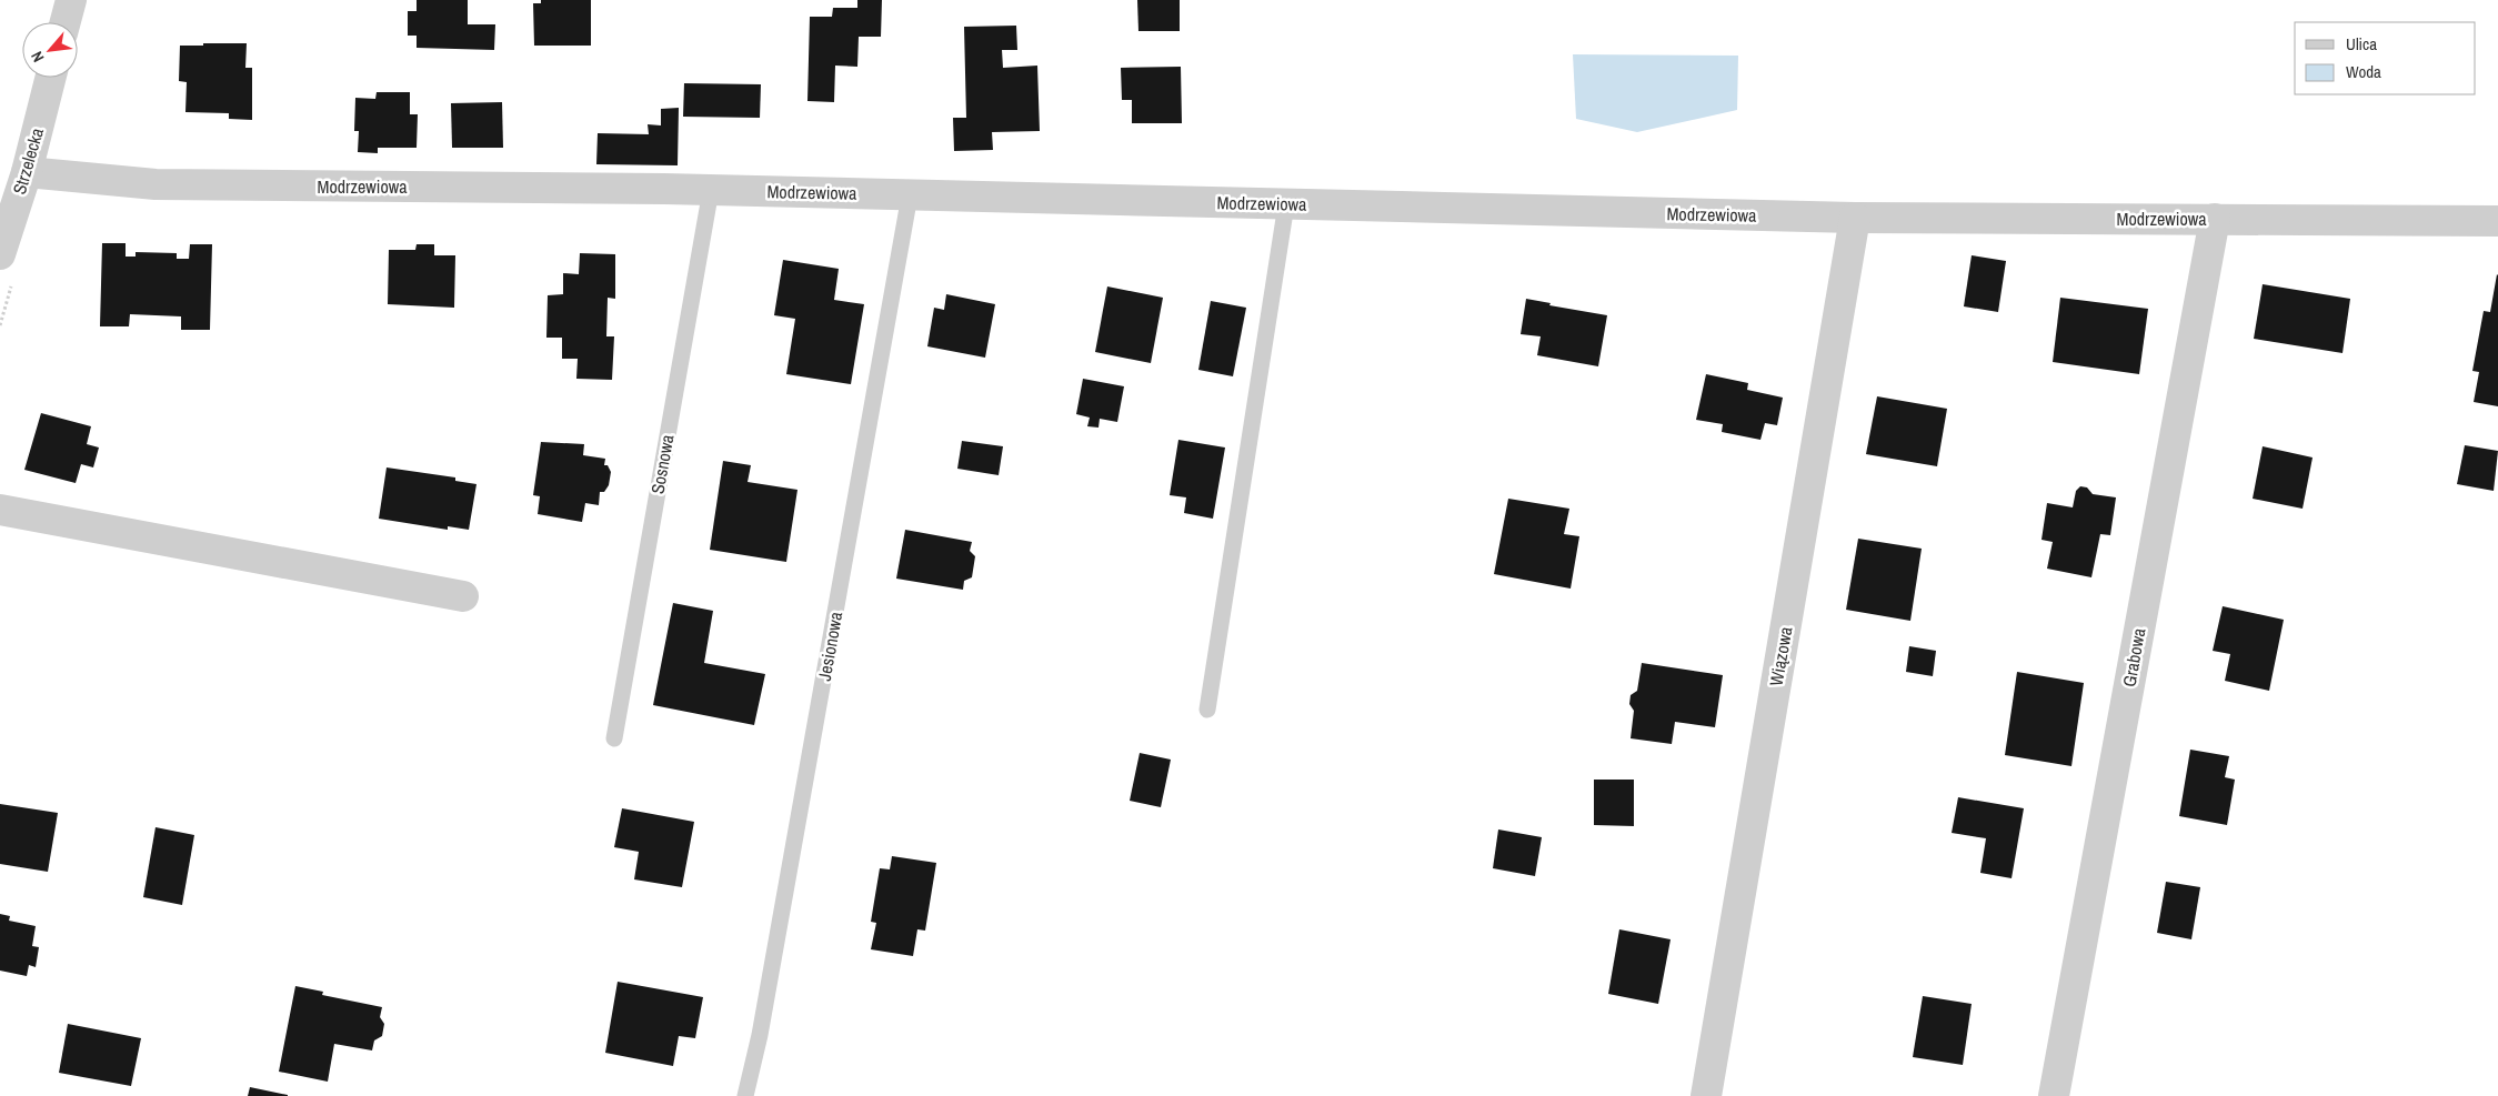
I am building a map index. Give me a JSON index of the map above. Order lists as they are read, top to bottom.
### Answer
{
  "streets": {
    "street": [
      "Strzelecka",
      "Modrzewiowa",
      "Wiązowa",
      "Grabowa"
    ],
    "lane": ["Sosnowa", "Jesionowa"]
  },
  "crossings": [
    ["Strzelecka", "Modrzewiowa"],
    ["Modrzewiowa", "Sosnowa"],
    ["Modrzewiowa", "Jesionowa"],
    ["Modrzewiowa", "Wiązowa"],
    ["Modrzewiowa", "Grabowa"]
  ],
  "legend": ["Ulica", "Woda"],
  "north": "bottom left"
}
